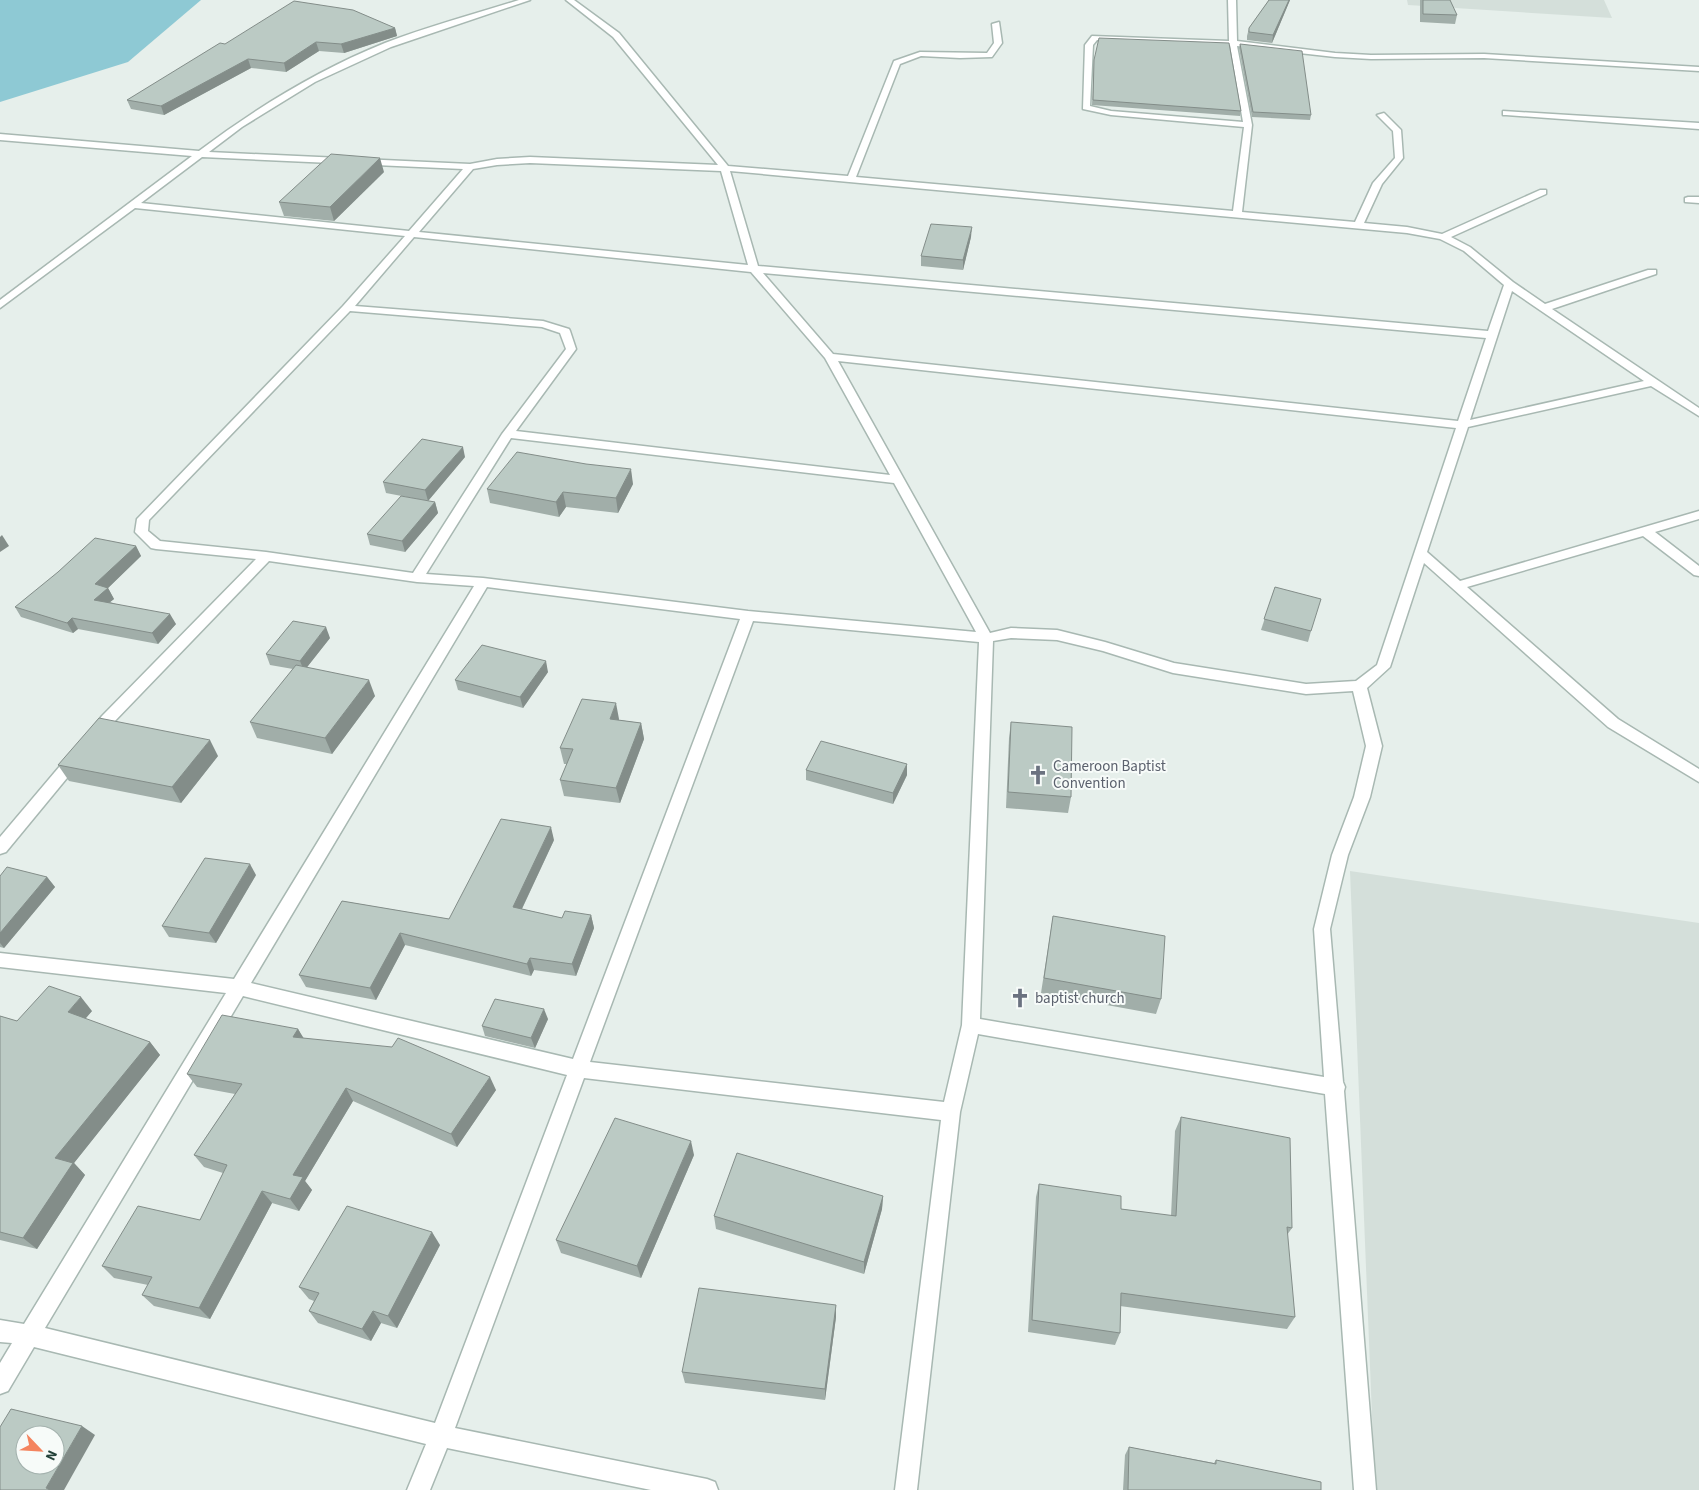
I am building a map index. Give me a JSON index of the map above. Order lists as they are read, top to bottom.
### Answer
{
  "places": {
    "church": ["Cameroon Baptist Convention", "baptist church"]
  },
  "north": "bottom right"
}
